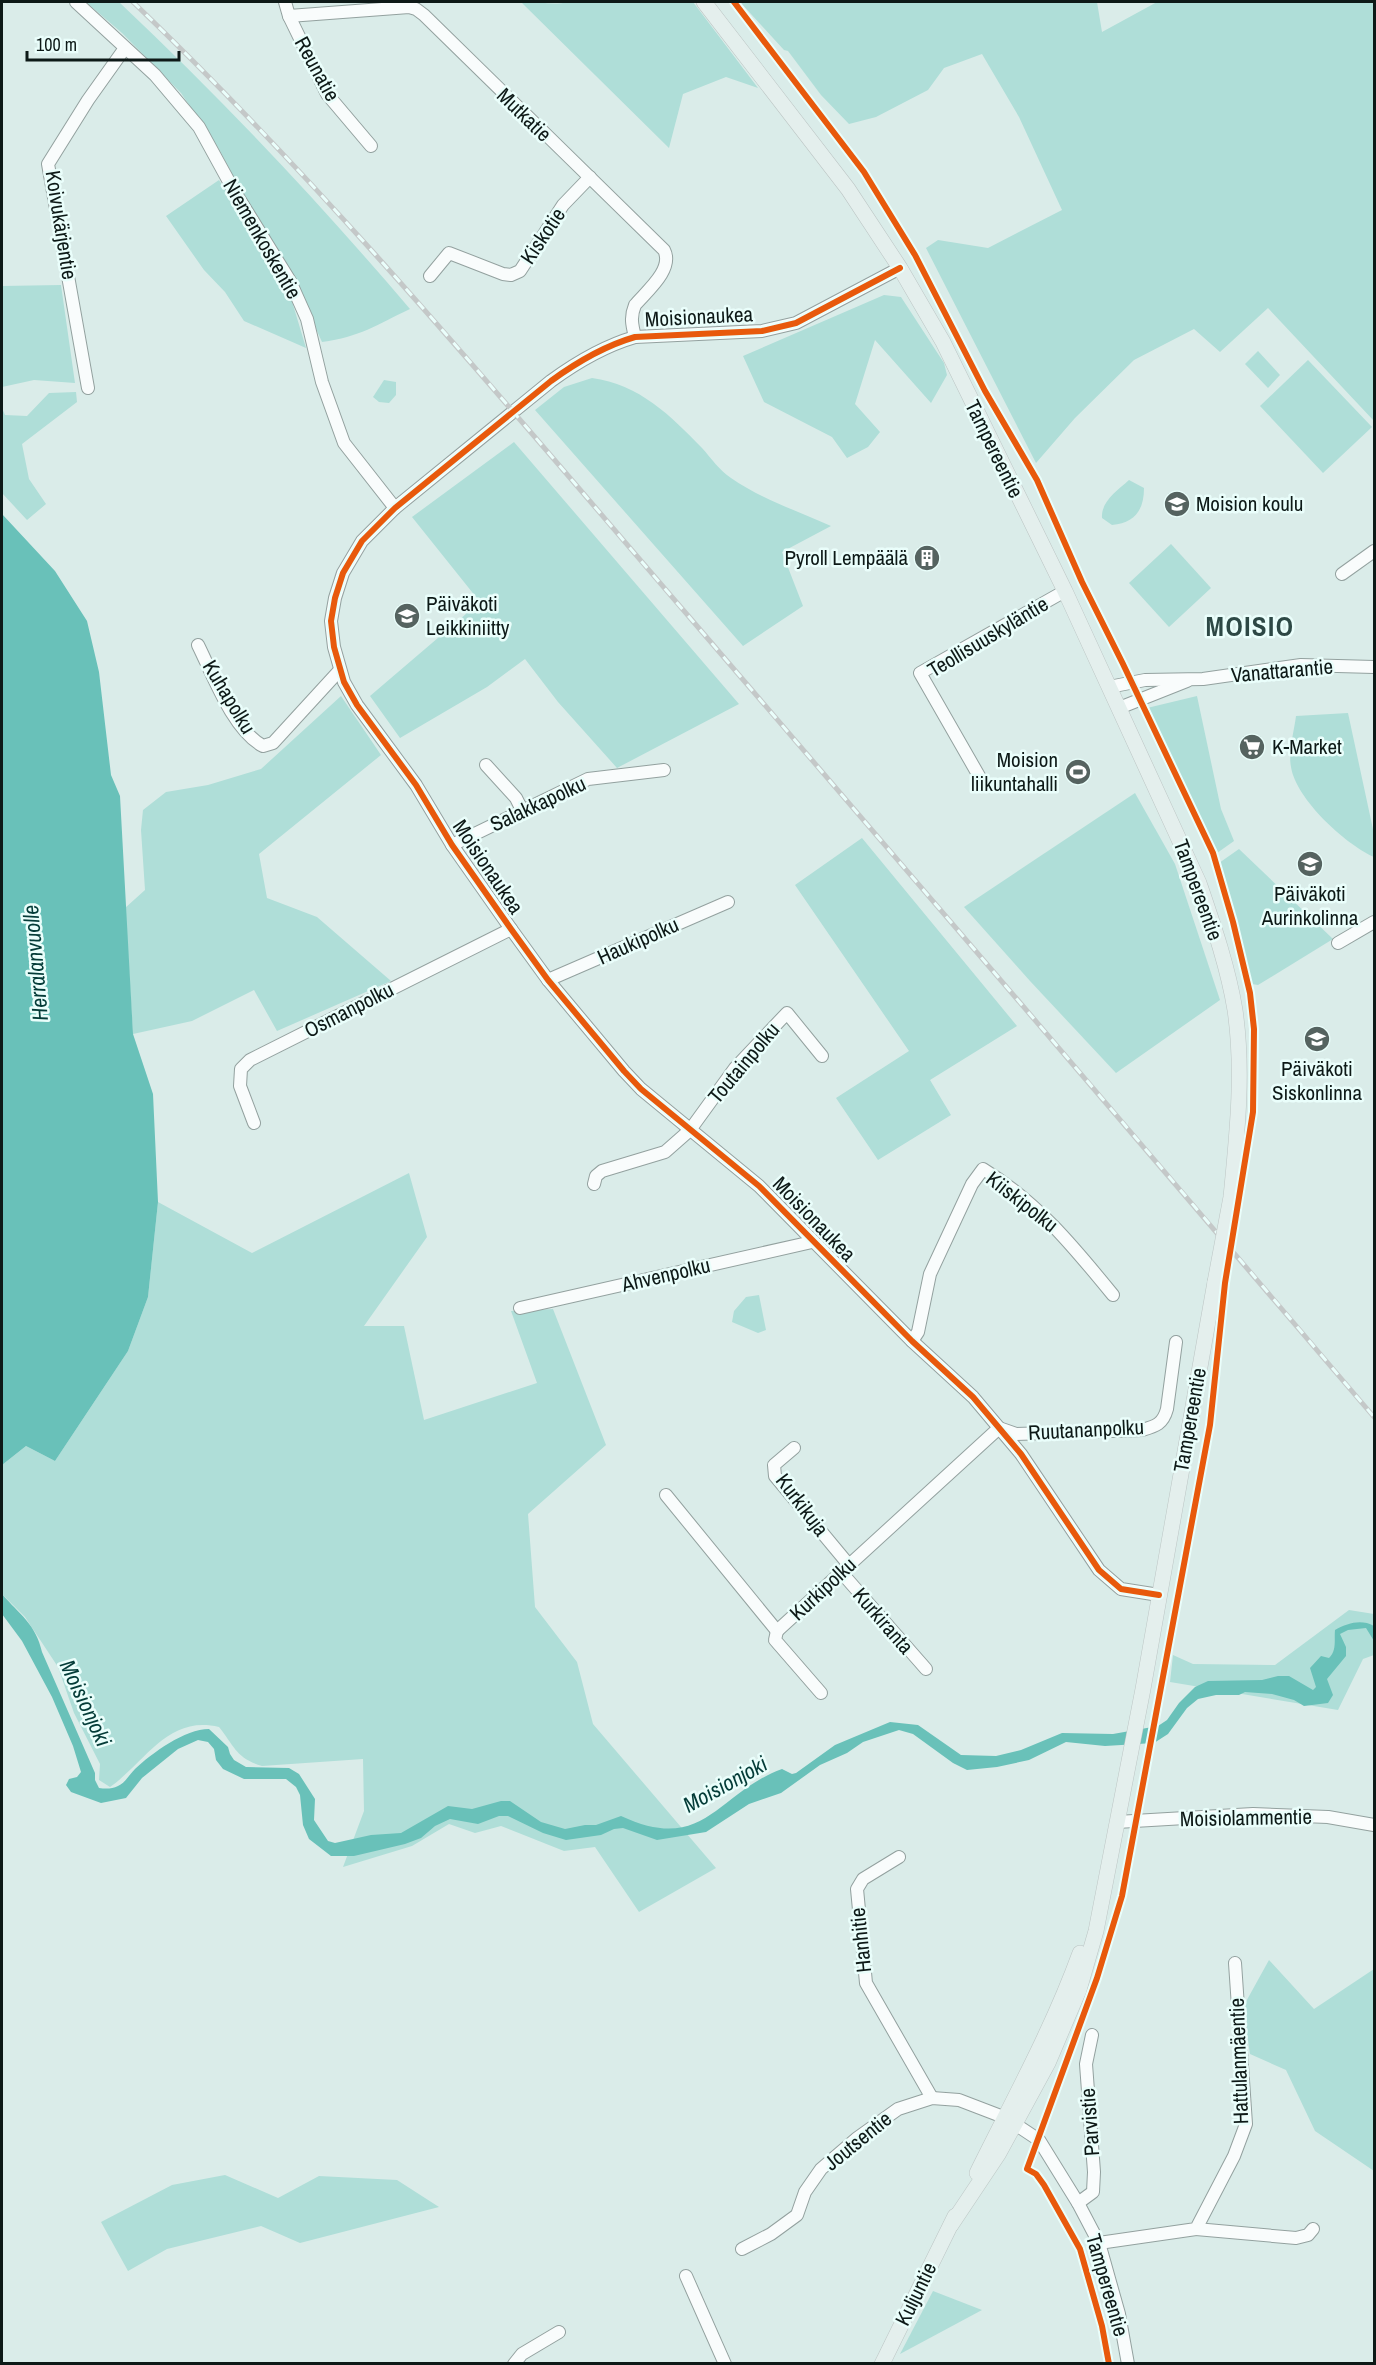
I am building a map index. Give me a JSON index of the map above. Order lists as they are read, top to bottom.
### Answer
{
  "streets": {
    "main road": ["Tampereentie", "Kuljuntie"],
    "street": [
      "Reunatie",
      "Mutkatie",
      "Koivukärjentie",
      "Kiskotie",
      "Niemenkoskentie",
      "Moisionaukea",
      "Teollisuuskyläntie",
      "Vanattarantie",
      "Kuhapolku",
      "Salakkapolku",
      "Haukipolku",
      "Osmanpolku",
      "Toutainpolku",
      "Kiiskipolku",
      "Ahvenpolku",
      "Ruutananpolku",
      "Kurkikuja",
      "Kurkipolku",
      "Kurkiranta",
      "Moisiolammentie",
      "Hanhitie",
      "Hattulanmäentie",
      "Parvistie",
      "Joutsentie"
    ]
  },
  "crossings": [
    ["Reunatie", "Mutkatie"],
    ["Mutkatie", "Kiskotie"],
    ["Mutkatie", "Moisionaukea"],
    ["Koivukärjentie", "Niemenkoskentie"],
    ["Niemenkoskentie", "Moisionaukea"],
    ["Moisionaukea", "Tampereentie"],
    ["Moisionaukea", "Kuhapolku"],
    ["Moisionaukea", "Salakkapolku"],
    ["Moisionaukea", "Haukipolku"],
    ["Moisionaukea", "Osmanpolku"],
    ["Moisionaukea", "Toutainpolku"],
    ["Moisionaukea", "Kiiskipolku"],
    ["Moisionaukea", "Ahvenpolku"],
    ["Moisionaukea", "Ruutananpolku"],
    ["Moisionaukea", "Kurkipolku"],
    ["Tampereentie", "Teollisuuskyläntie"],
    ["Tampereentie", "Vanattarantie"],
    ["Tampereentie", "Moisiolammentie"],
    ["Tampereentie", "Parvistie"],
    ["Tampereentie", "Joutsentie"],
    ["Tampereentie", "Kuljuntie"],
    ["Ruutananpolku", "Kurkipolku"],
    ["Kurkikuja", "Kurkipolku"],
    ["Kurkikuja", "Kurkiranta"],
    ["Kurkipolku", "Kurkiranta"],
    ["Hanhitie", "Joutsentie"],
    ["Joutsentie", "Kuljuntie"]
  ],
  "districts": ["MOISIO"],
  "water": ["Herralanvuolle", "Moisionjoki"],
  "places": {
    "school or university": [
      "Moision koulu",
      "Päiväkoti Leikkiniitty",
      "Päiväkoti Aurinkolinna",
      "Päiväkoti Siskonlinna"
    ],
    "building": ["Pyroll Lempäälä"],
    "supermarket": ["K-Market"],
    "sports": ["Moision liikuntahalli"]
  },
  "scale_bar": "100 m"
}
